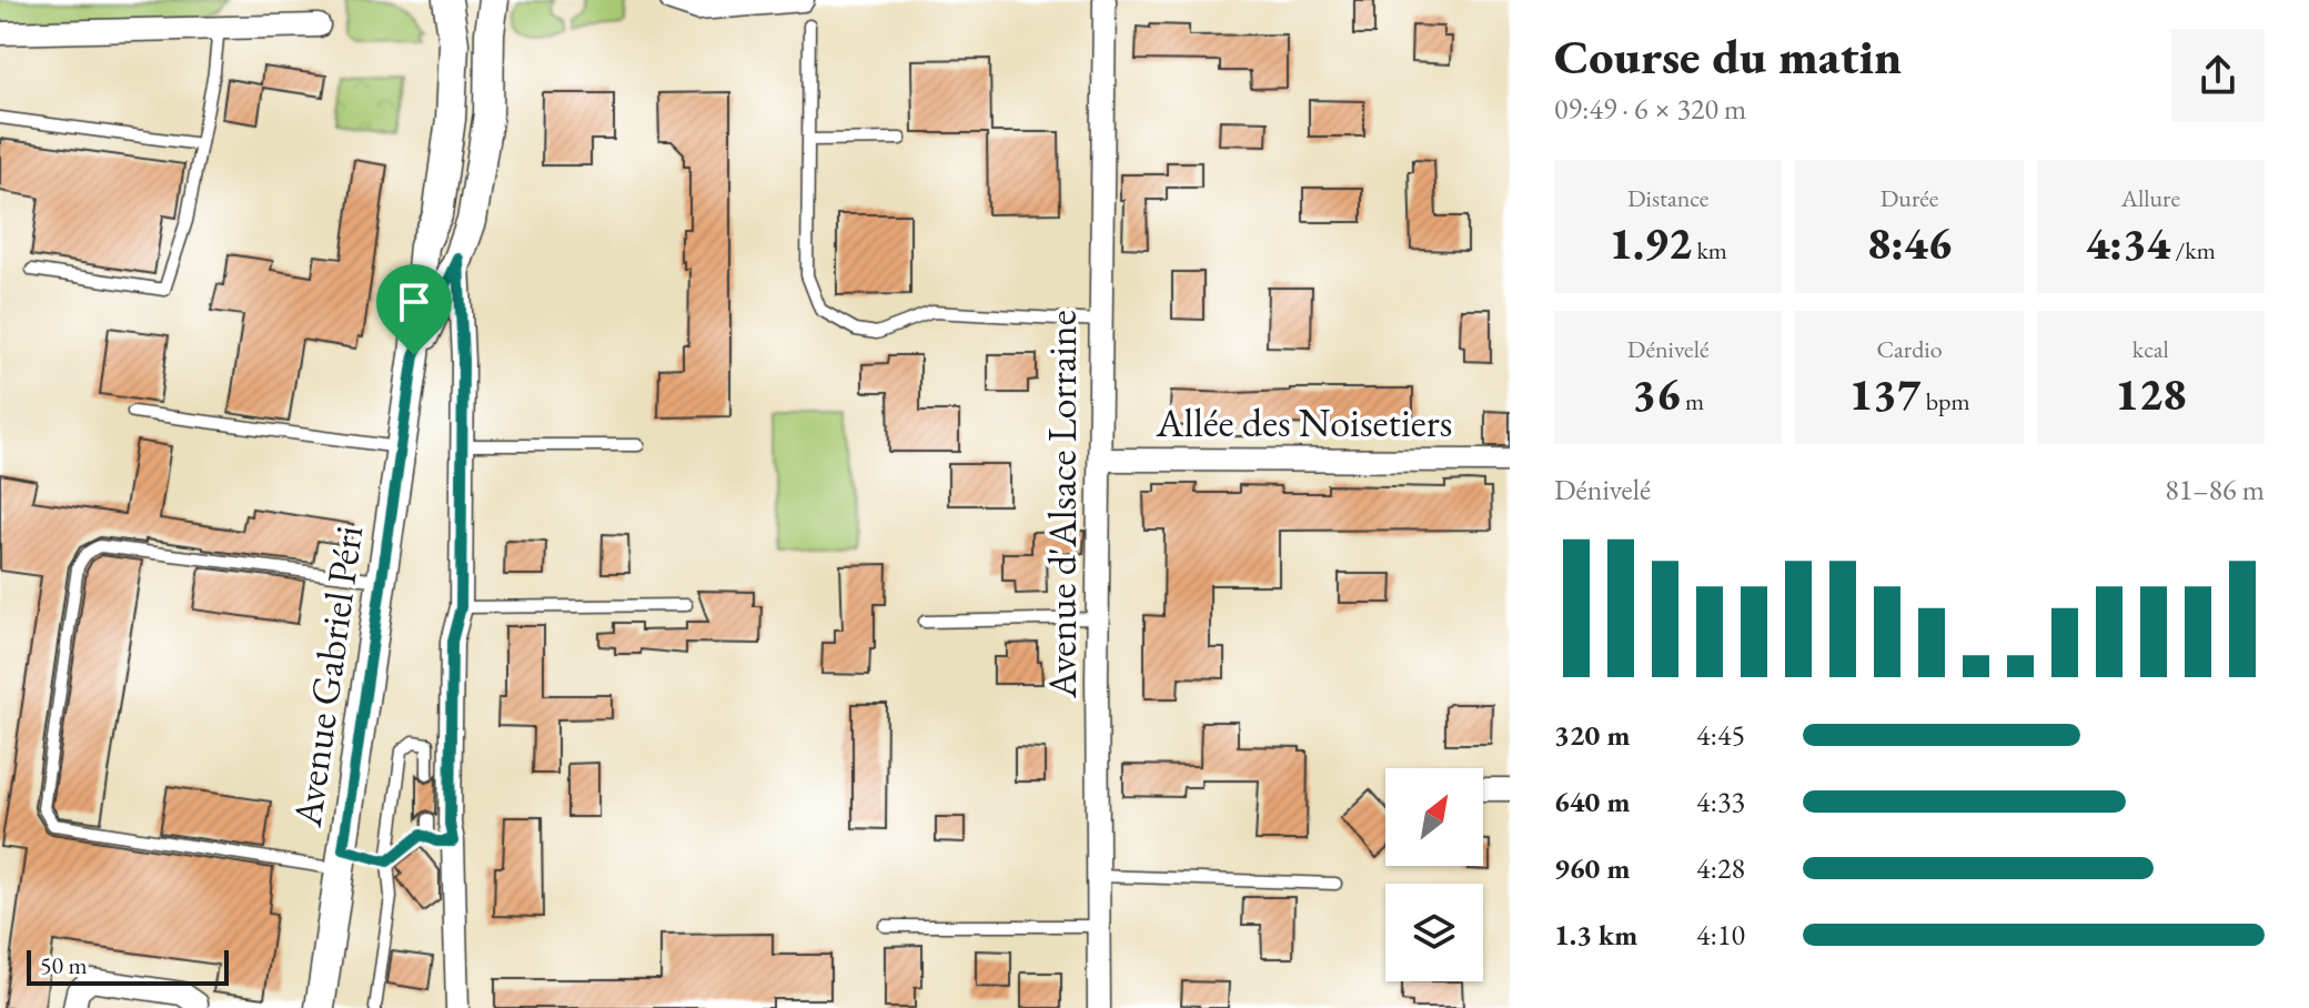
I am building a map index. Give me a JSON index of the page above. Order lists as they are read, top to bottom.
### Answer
{
  "streets": {
    "street": ["Allée des Noisetiers", "Avenue d'Alsace Lorraine", "Avenue Gabriel Péri"]
  },
  "crossings": [
    ["Allée des Noisetiers", "Avenue d'Alsace Lorraine"]
  ],
  "scale_bar": "50 m",
  "north": "top right",
  "page": {
    "heading": ["Course du matin", "09:49 · 6 × 320 m"],
    "stats": [
      ["Distance", "1.92 km"],
      ["Durée", "8:46"],
      ["Allure", "4:34 /km"],
      ["Dénivelé", "36 m"],
      ["Cardio", "137 bpm"],
      ["kcal", "128"]
    ],
    "chart": ["Dénivelé", "81–86 m"],
    "list": [
      {
        "name": "320 m",
        "note": "4:45"
      },
      {
        "name": "640 m",
        "note": "4:33"
      },
      {
        "name": "960 m",
        "note": "4:28"
      },
      {
        "name": "1.3 km",
        "note": "4:10"
      }
    ],
    "scale": "50 m"
  }
}
